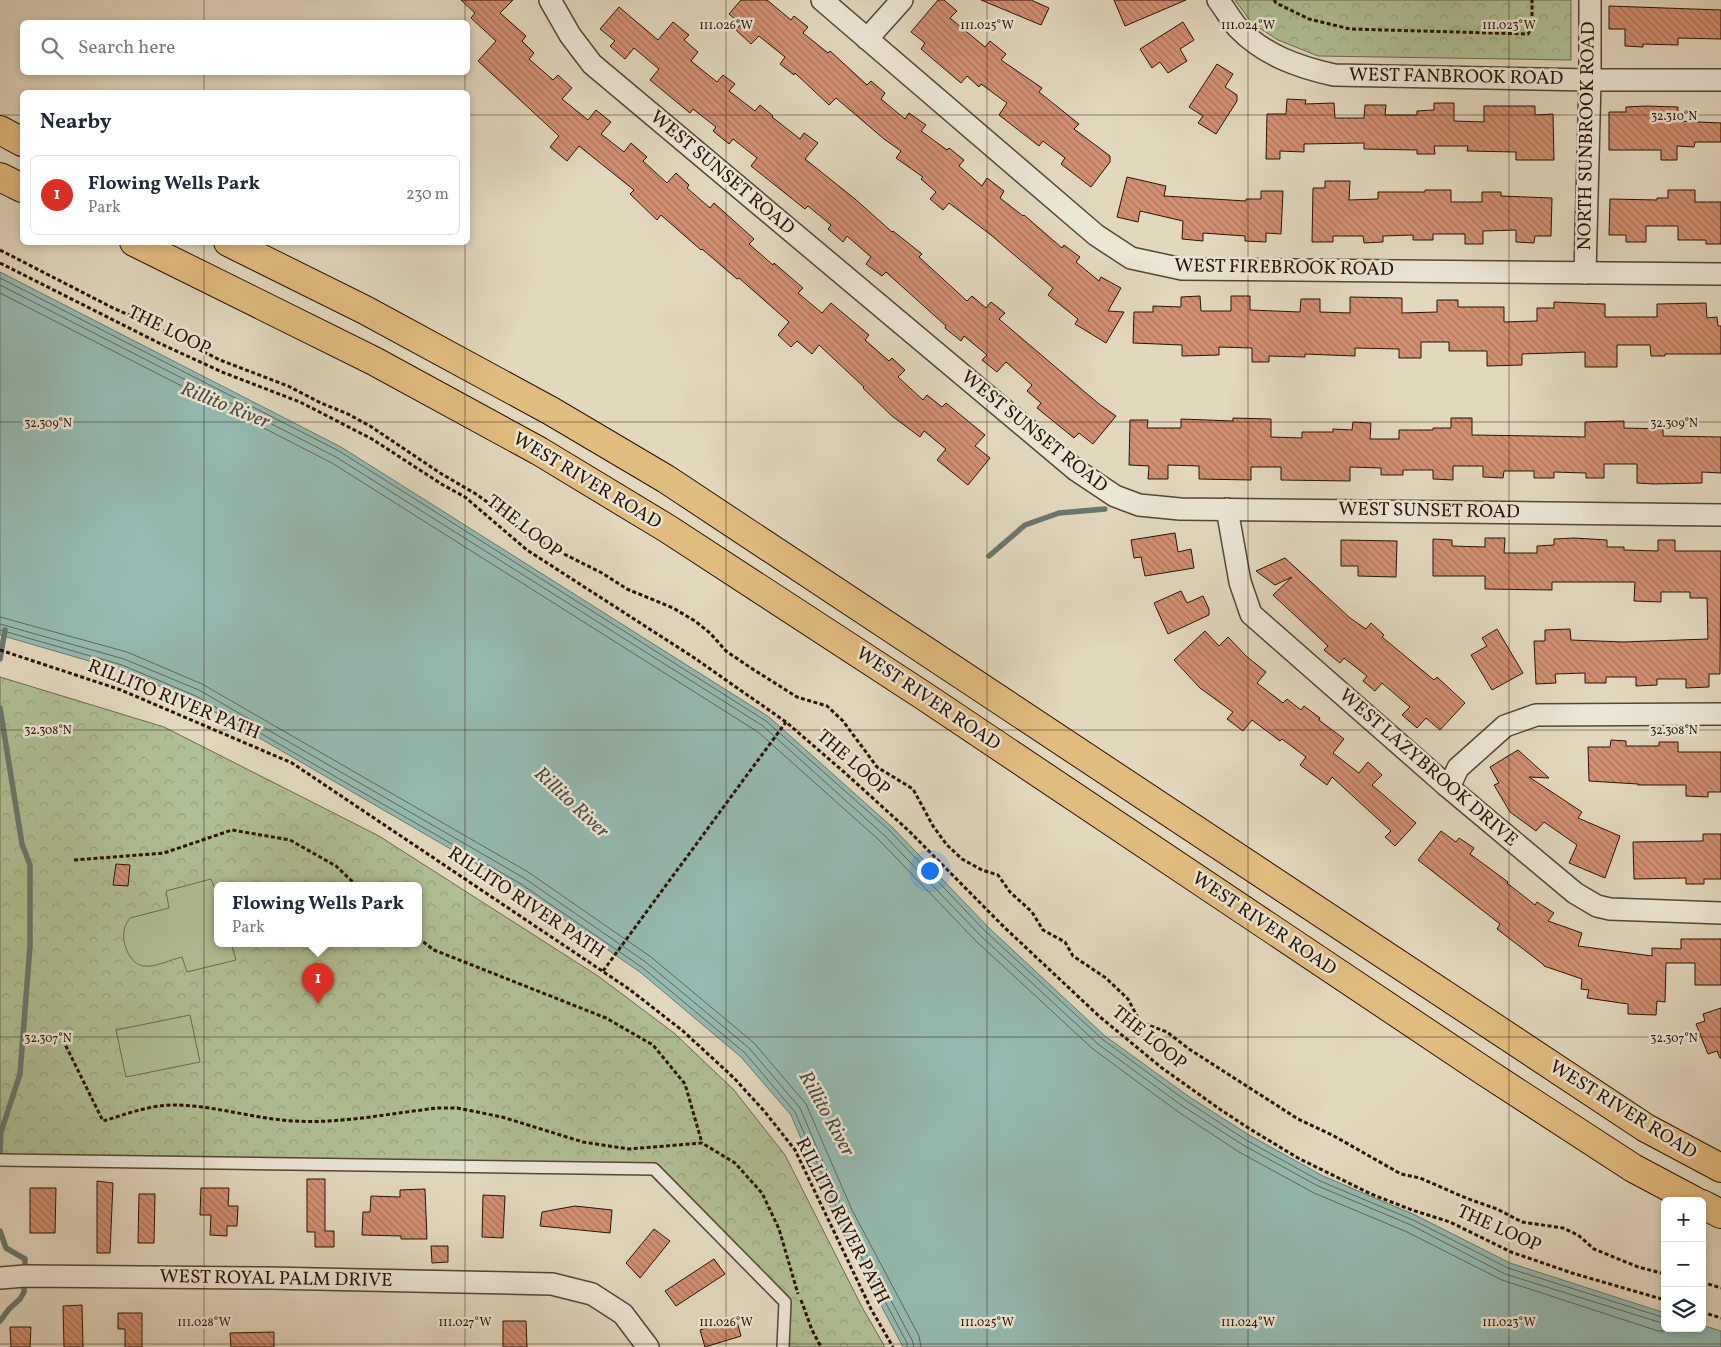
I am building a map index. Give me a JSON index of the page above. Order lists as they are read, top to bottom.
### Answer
{
  "streets": {
    "main road": ["WEST RIVER ROAD"],
    "street": [
      "WEST FANBROOK ROAD",
      "NORTH SUNBROOK ROAD",
      "WEST SUNSET ROAD",
      "WEST FIREBROOK ROAD",
      "WEST LAZYBROOK DRIVE",
      "WEST ROYAL PALM DRIVE"
    ],
    "path": ["THE LOOP", "RILLITO RIVER PATH"]
  },
  "crossings": [
    ["WEST FANBROOK ROAD", "NORTH SUNBROOK ROAD"],
    ["NORTH SUNBROOK ROAD", "WEST FIREBROOK ROAD"],
    ["WEST SUNSET ROAD", "WEST LAZYBROOK DRIVE"]
  ],
  "water": ["Rillito River"],
  "page": {
    "search": "Search here",
    "heading": "Nearby",
    "list": [
      {
        "mark": "1",
        "name": "Flowing Wells Park",
        "note": "Park",
        "value": "230 m"
      }
    ],
    "popup": ["Flowing Wells Park", "Park"],
    "pins": "1",
    "map_buttons": ["+", "−"]
  },
  "coordinates": [
    "111.026°W",
    "111.025°W",
    "111.024°W",
    "111.023°W",
    "32.310°N",
    "32.309°N",
    "32.308°N",
    "32.307°N",
    "111.028°W",
    "111.027°W"
  ]
}
